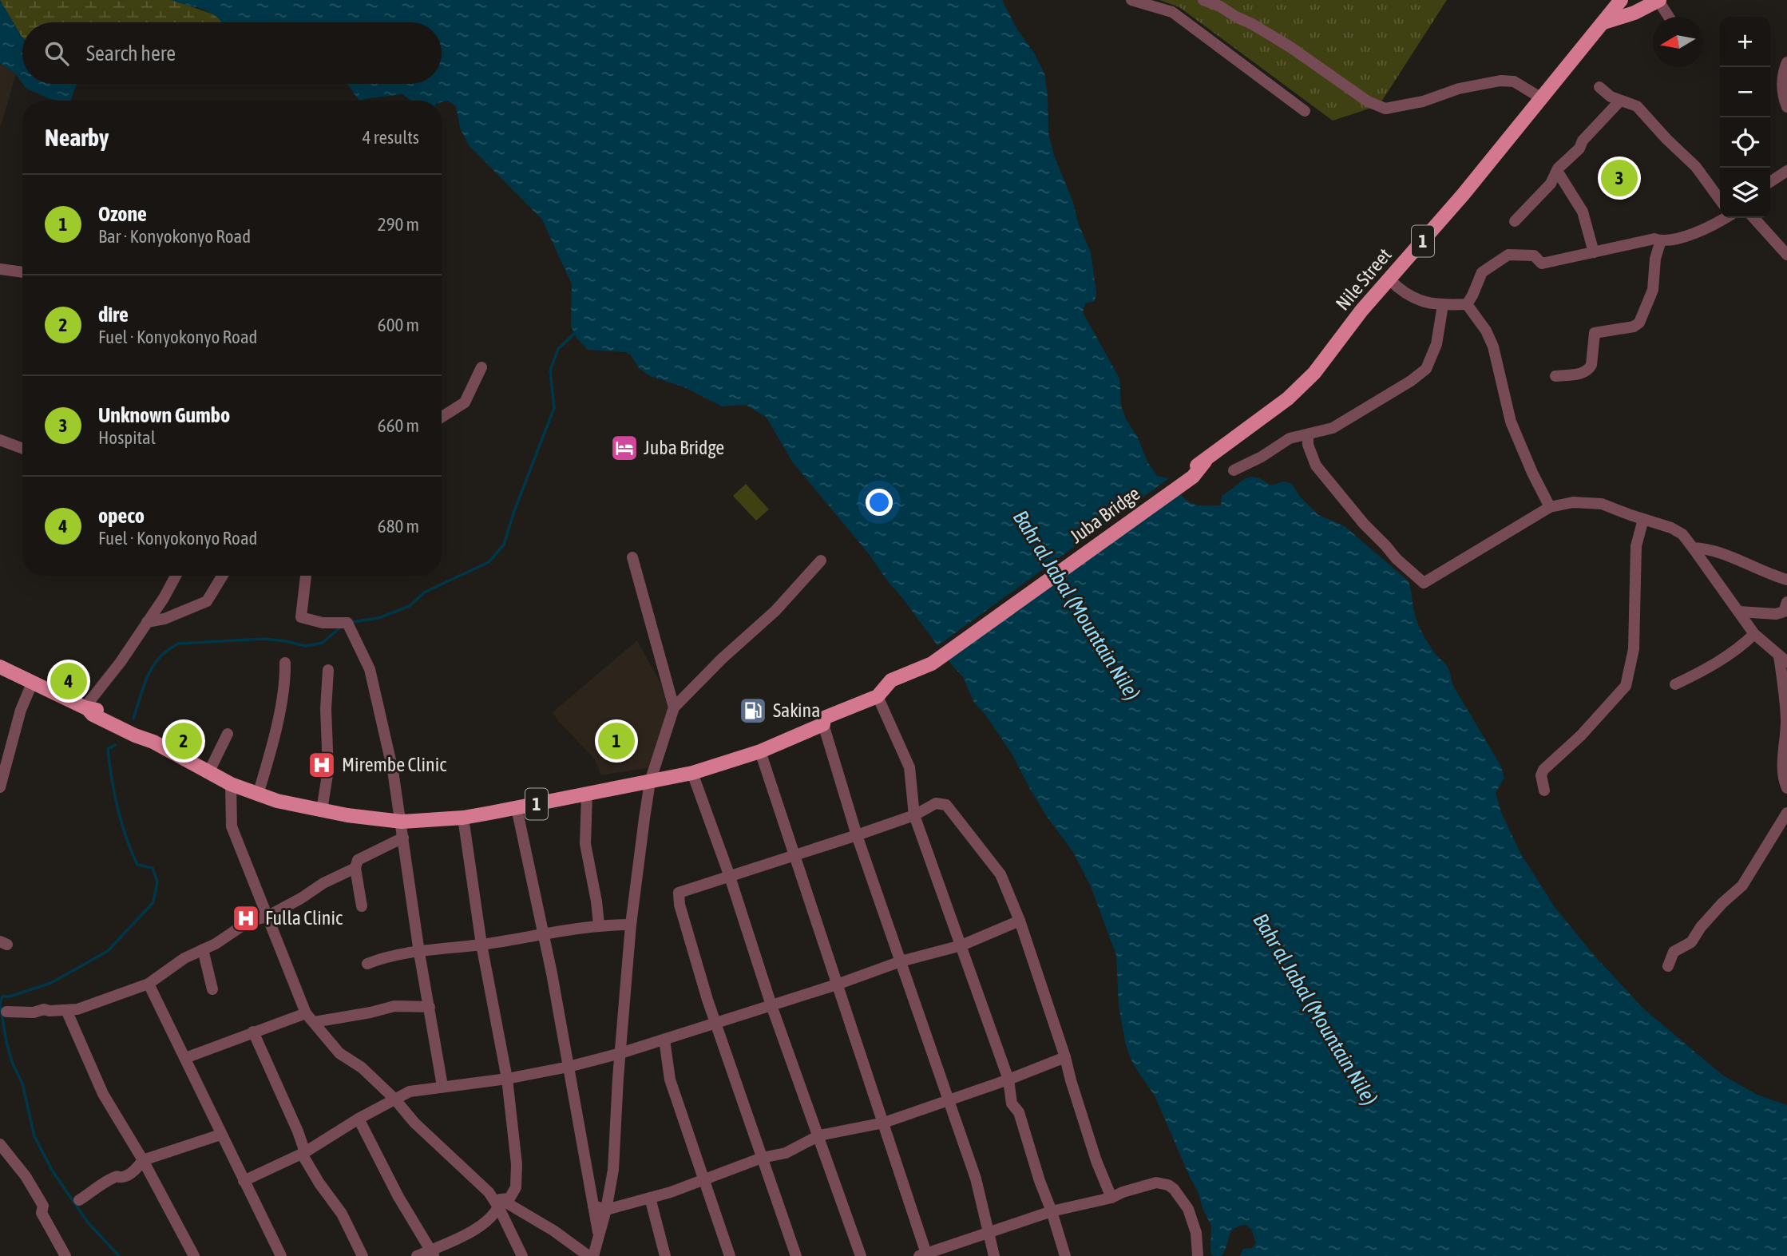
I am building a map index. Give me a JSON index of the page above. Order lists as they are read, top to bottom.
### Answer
{
  "streets": {
    "main road": ["1", "Nile Street", "Juba Bridge"]
  },
  "crossings": [
    ["1", "Juba Bridge"],
    ["Nile Street", "Juba Bridge"]
  ],
  "water": ["Bahr al Jabal (Mountain Nile)"],
  "places": {
    "hotel": ["Juba Bridge"],
    "fuel station": ["Sakina"],
    "hospital": ["Mirembe Clinic", "Fulla Clinic"]
  },
  "north": "left",
  "page": {
    "map_buttons": ["+", "−"],
    "search": "Search here",
    "heading": ["Nearby", "4 results"],
    "pins": [
      "3",
      "4",
      "1",
      "2"
    ],
    "list": [
      {
        "mark": "1",
        "name": "Ozone",
        "note": "Bar · Konyokonyo Road",
        "value": "290 m"
      },
      {
        "mark": "2",
        "name": "dire",
        "note": "Fuel · Konyokonyo Road",
        "value": "600 m"
      },
      {
        "mark": "3",
        "name": "Unknown Gumbo",
        "note": "Hospital",
        "value": "660 m"
      },
      {
        "mark": "4",
        "name": "opeco",
        "note": "Fuel · Konyokonyo Road",
        "value": "680 m"
      }
    ]
  }
}
